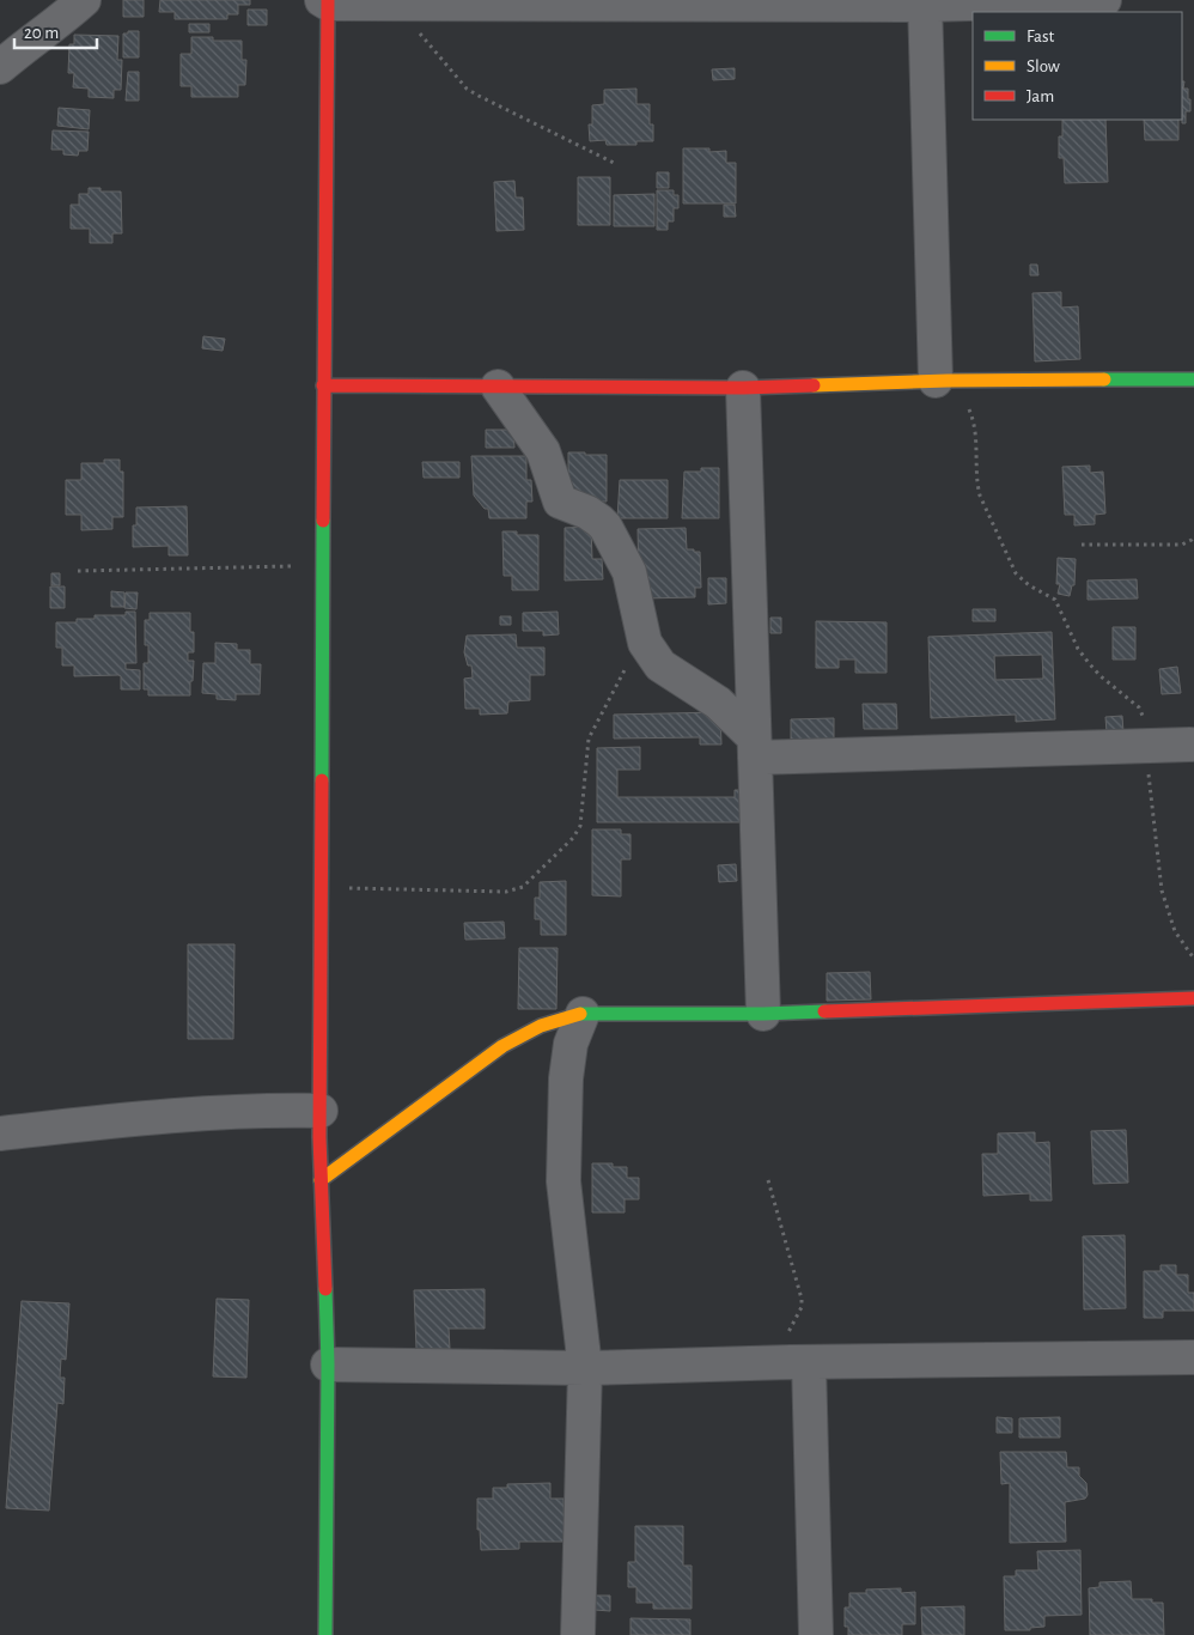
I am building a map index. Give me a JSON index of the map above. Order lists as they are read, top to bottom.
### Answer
{
  "legend": ["Fast", "Slow", "Jam"],
  "scale_bar": "20 m"
}
